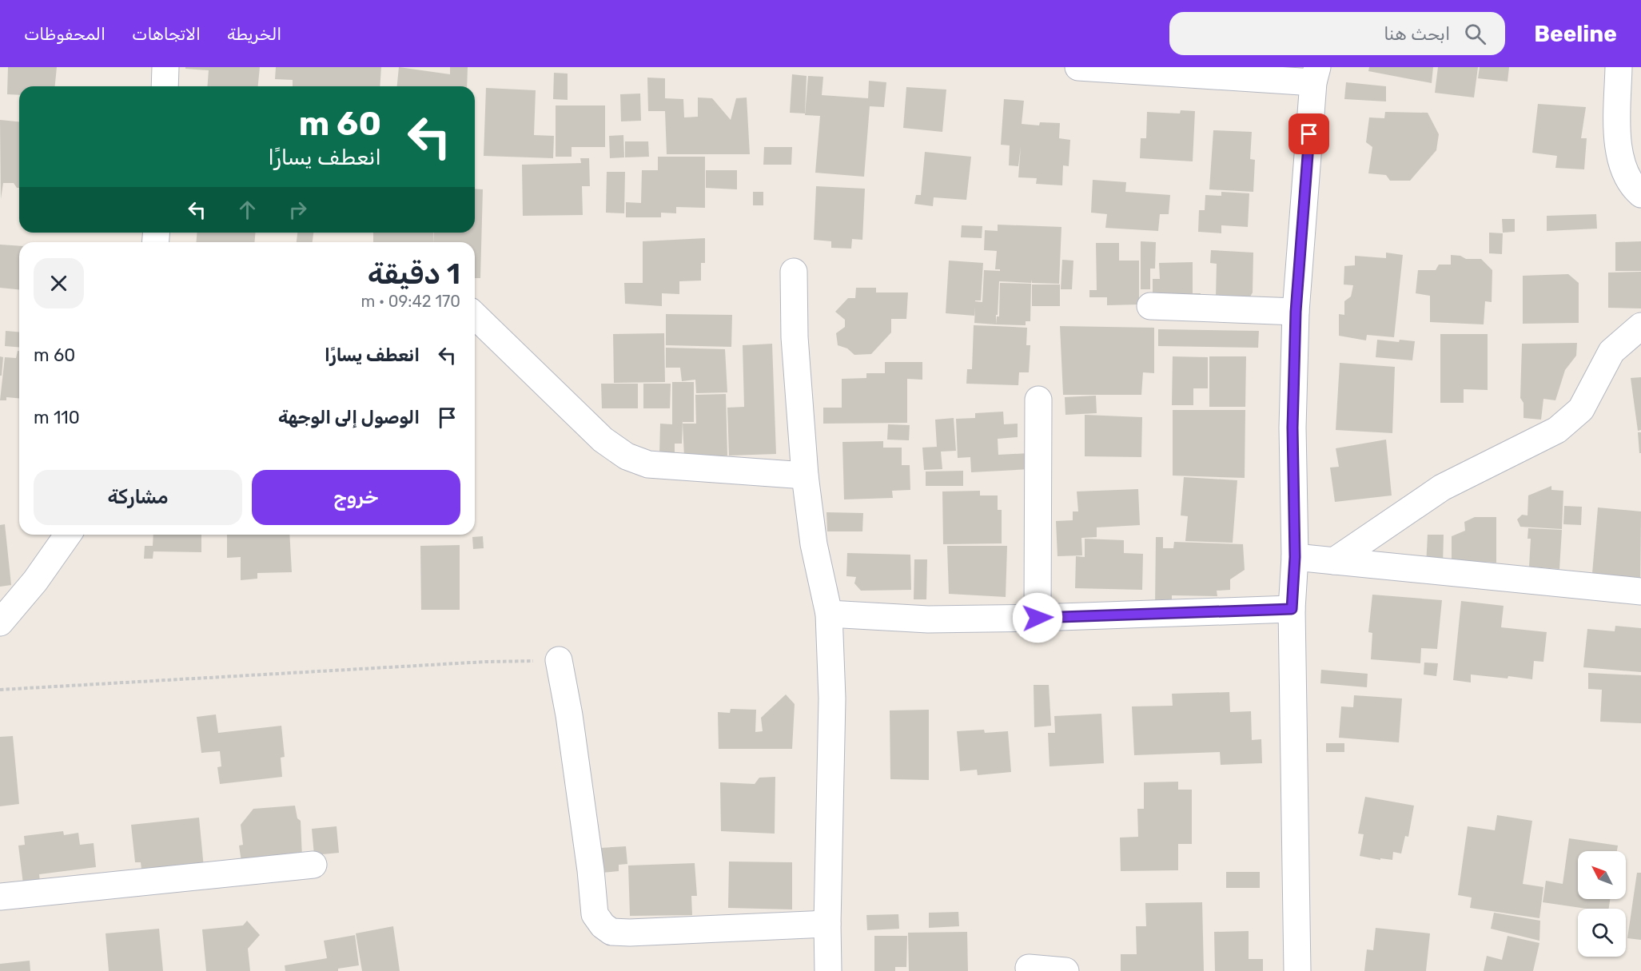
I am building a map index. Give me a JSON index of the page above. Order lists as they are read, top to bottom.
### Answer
{
  "north": "top left",
  "page": {
    "header": "Beeline",
    "search": "ابحث هنا",
    "nav": ["الخريطة", "الاتجاهات", "المحفوظات"],
    "turn": ["60 m", "انعطف يسارًا"],
    "heading": ["1 دقيقة", "170 m · 09:42"],
    "list": [
      {
        "name": "انعطف يسارًا",
        "value": "60 m"
      },
      {
        "name": "الوصول إلى الوجهة",
        "value": "110 m"
      }
    ],
    "buttons": ["خروج", "مشاركة"]
  }
}
